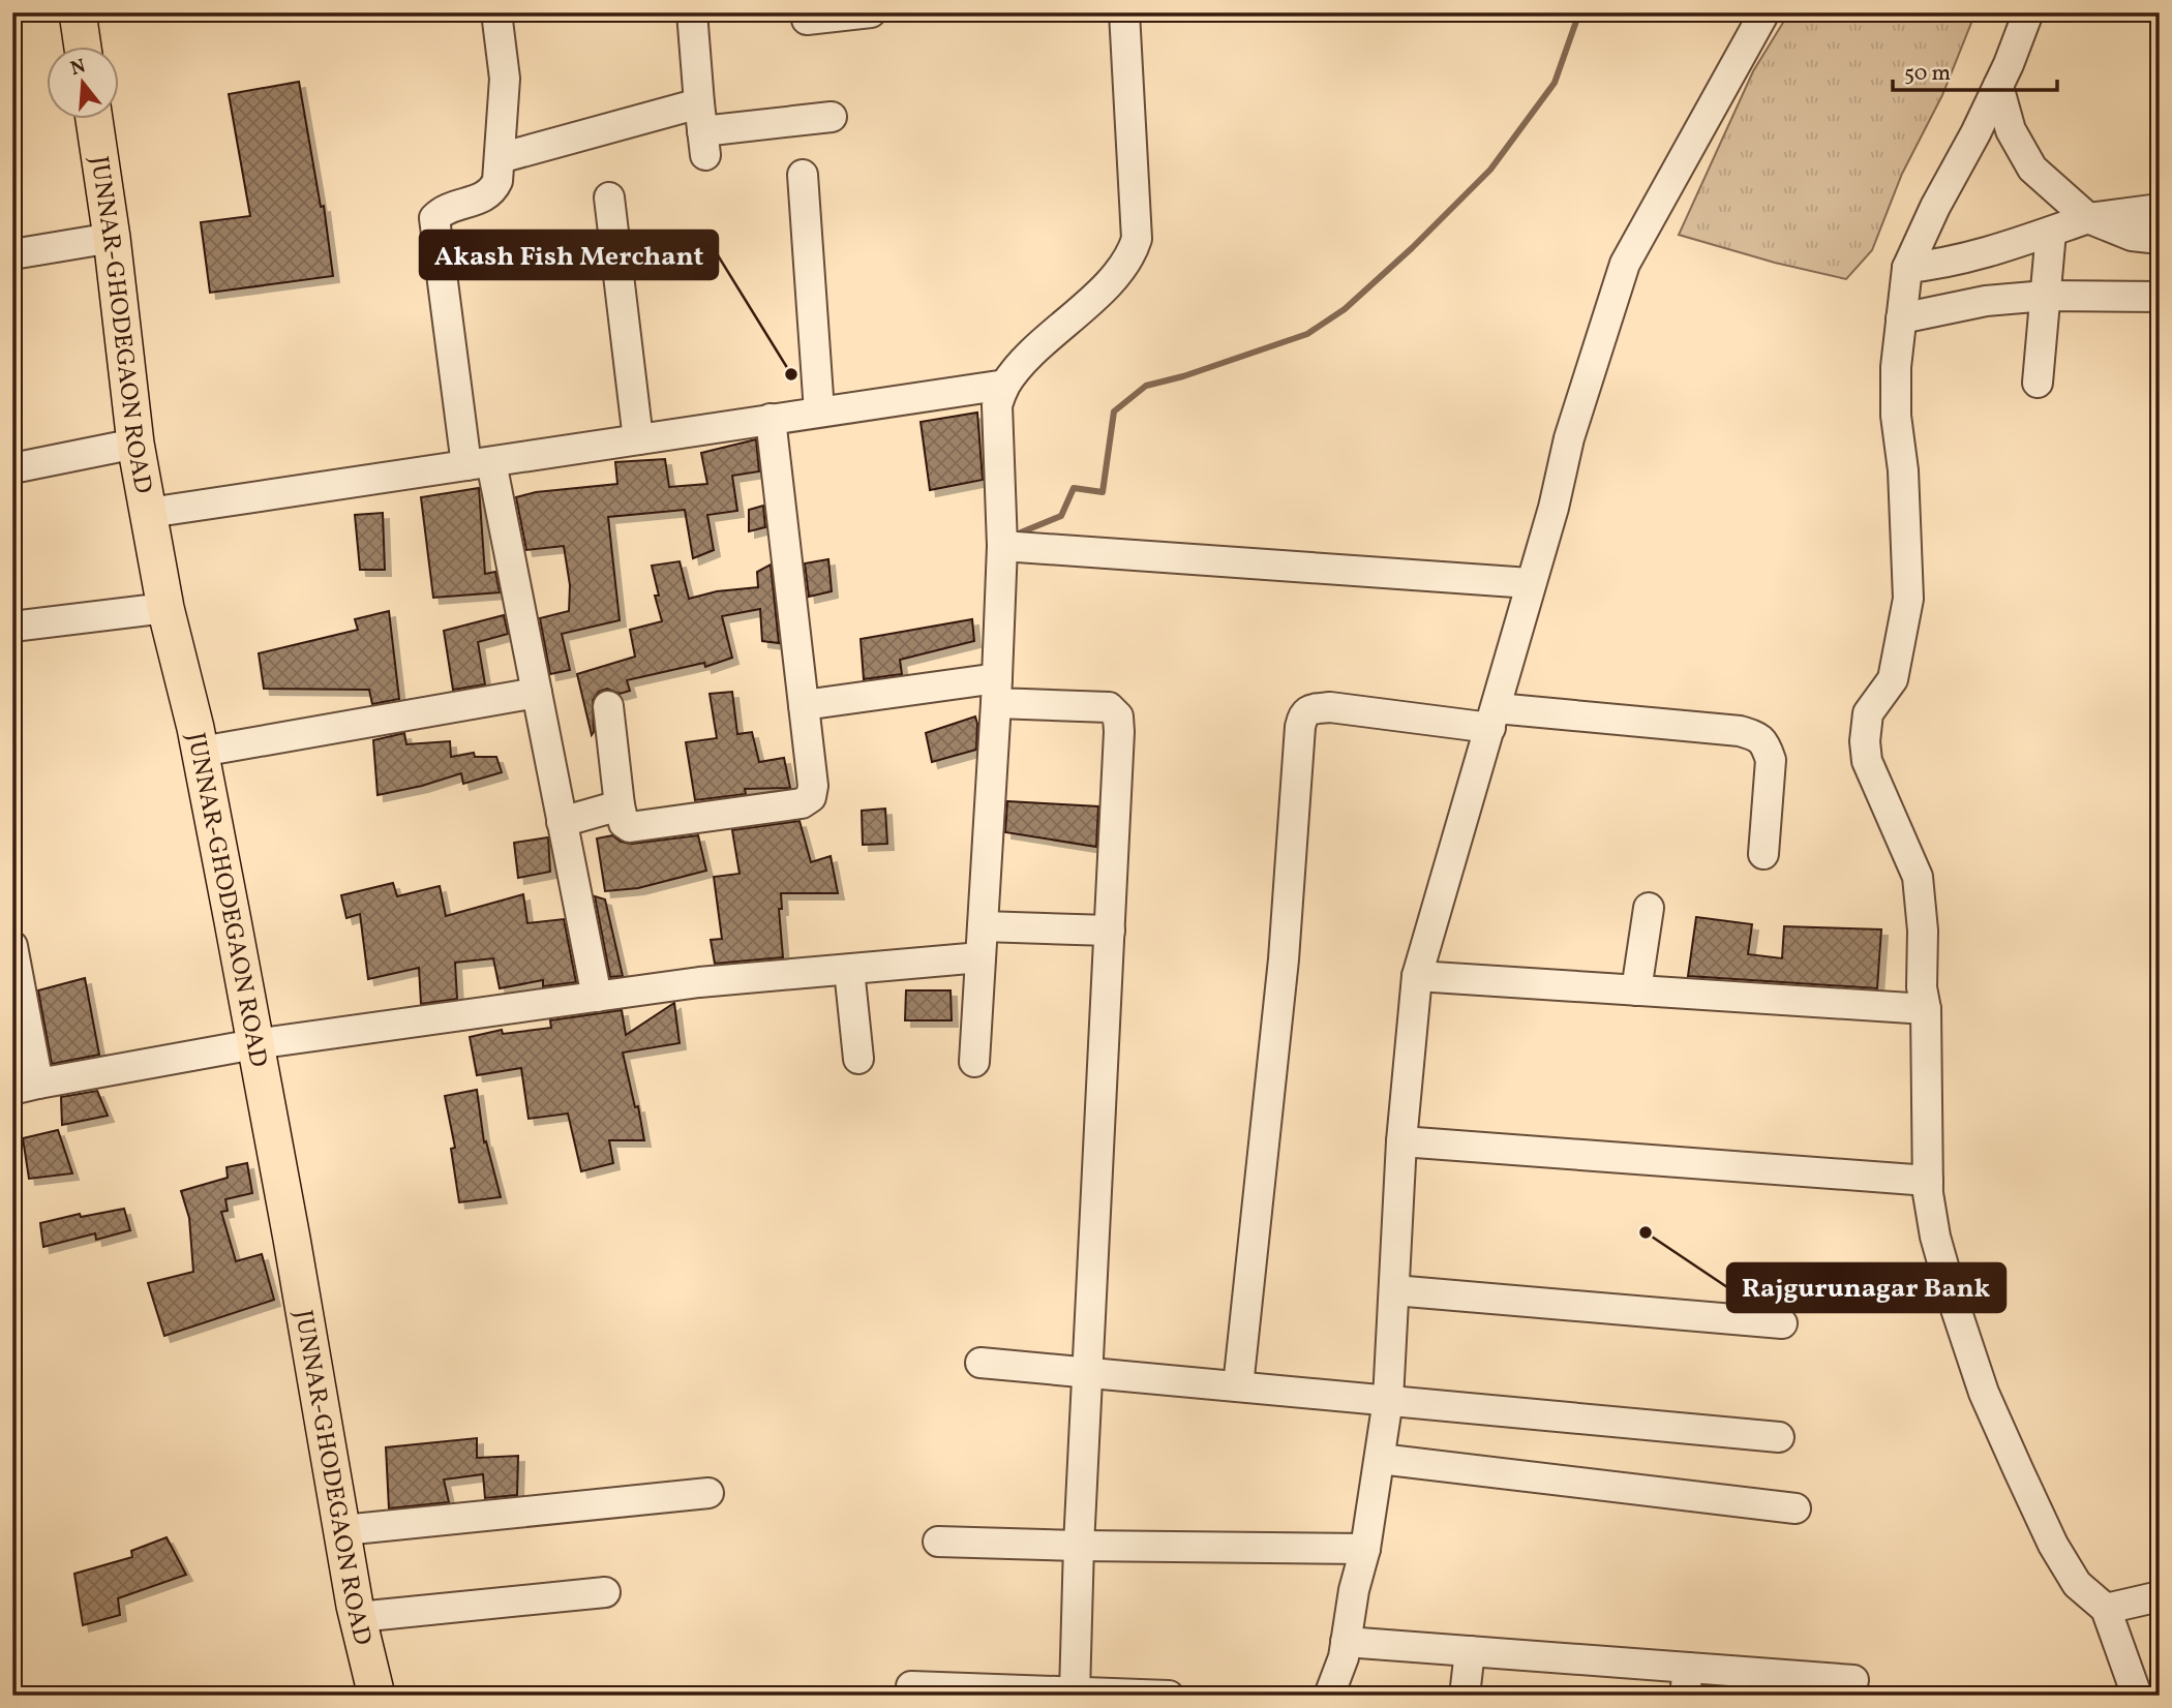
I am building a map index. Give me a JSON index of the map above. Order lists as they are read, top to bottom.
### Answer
{
  "streets": {
    "main road": ["JUNNAR-GHODEGAON ROAD"]
  },
  "places": ["Akash Fish Merchant", "Rajgurunagar Bank"],
  "scale_bar": "50 m",
  "north": "top"
}
